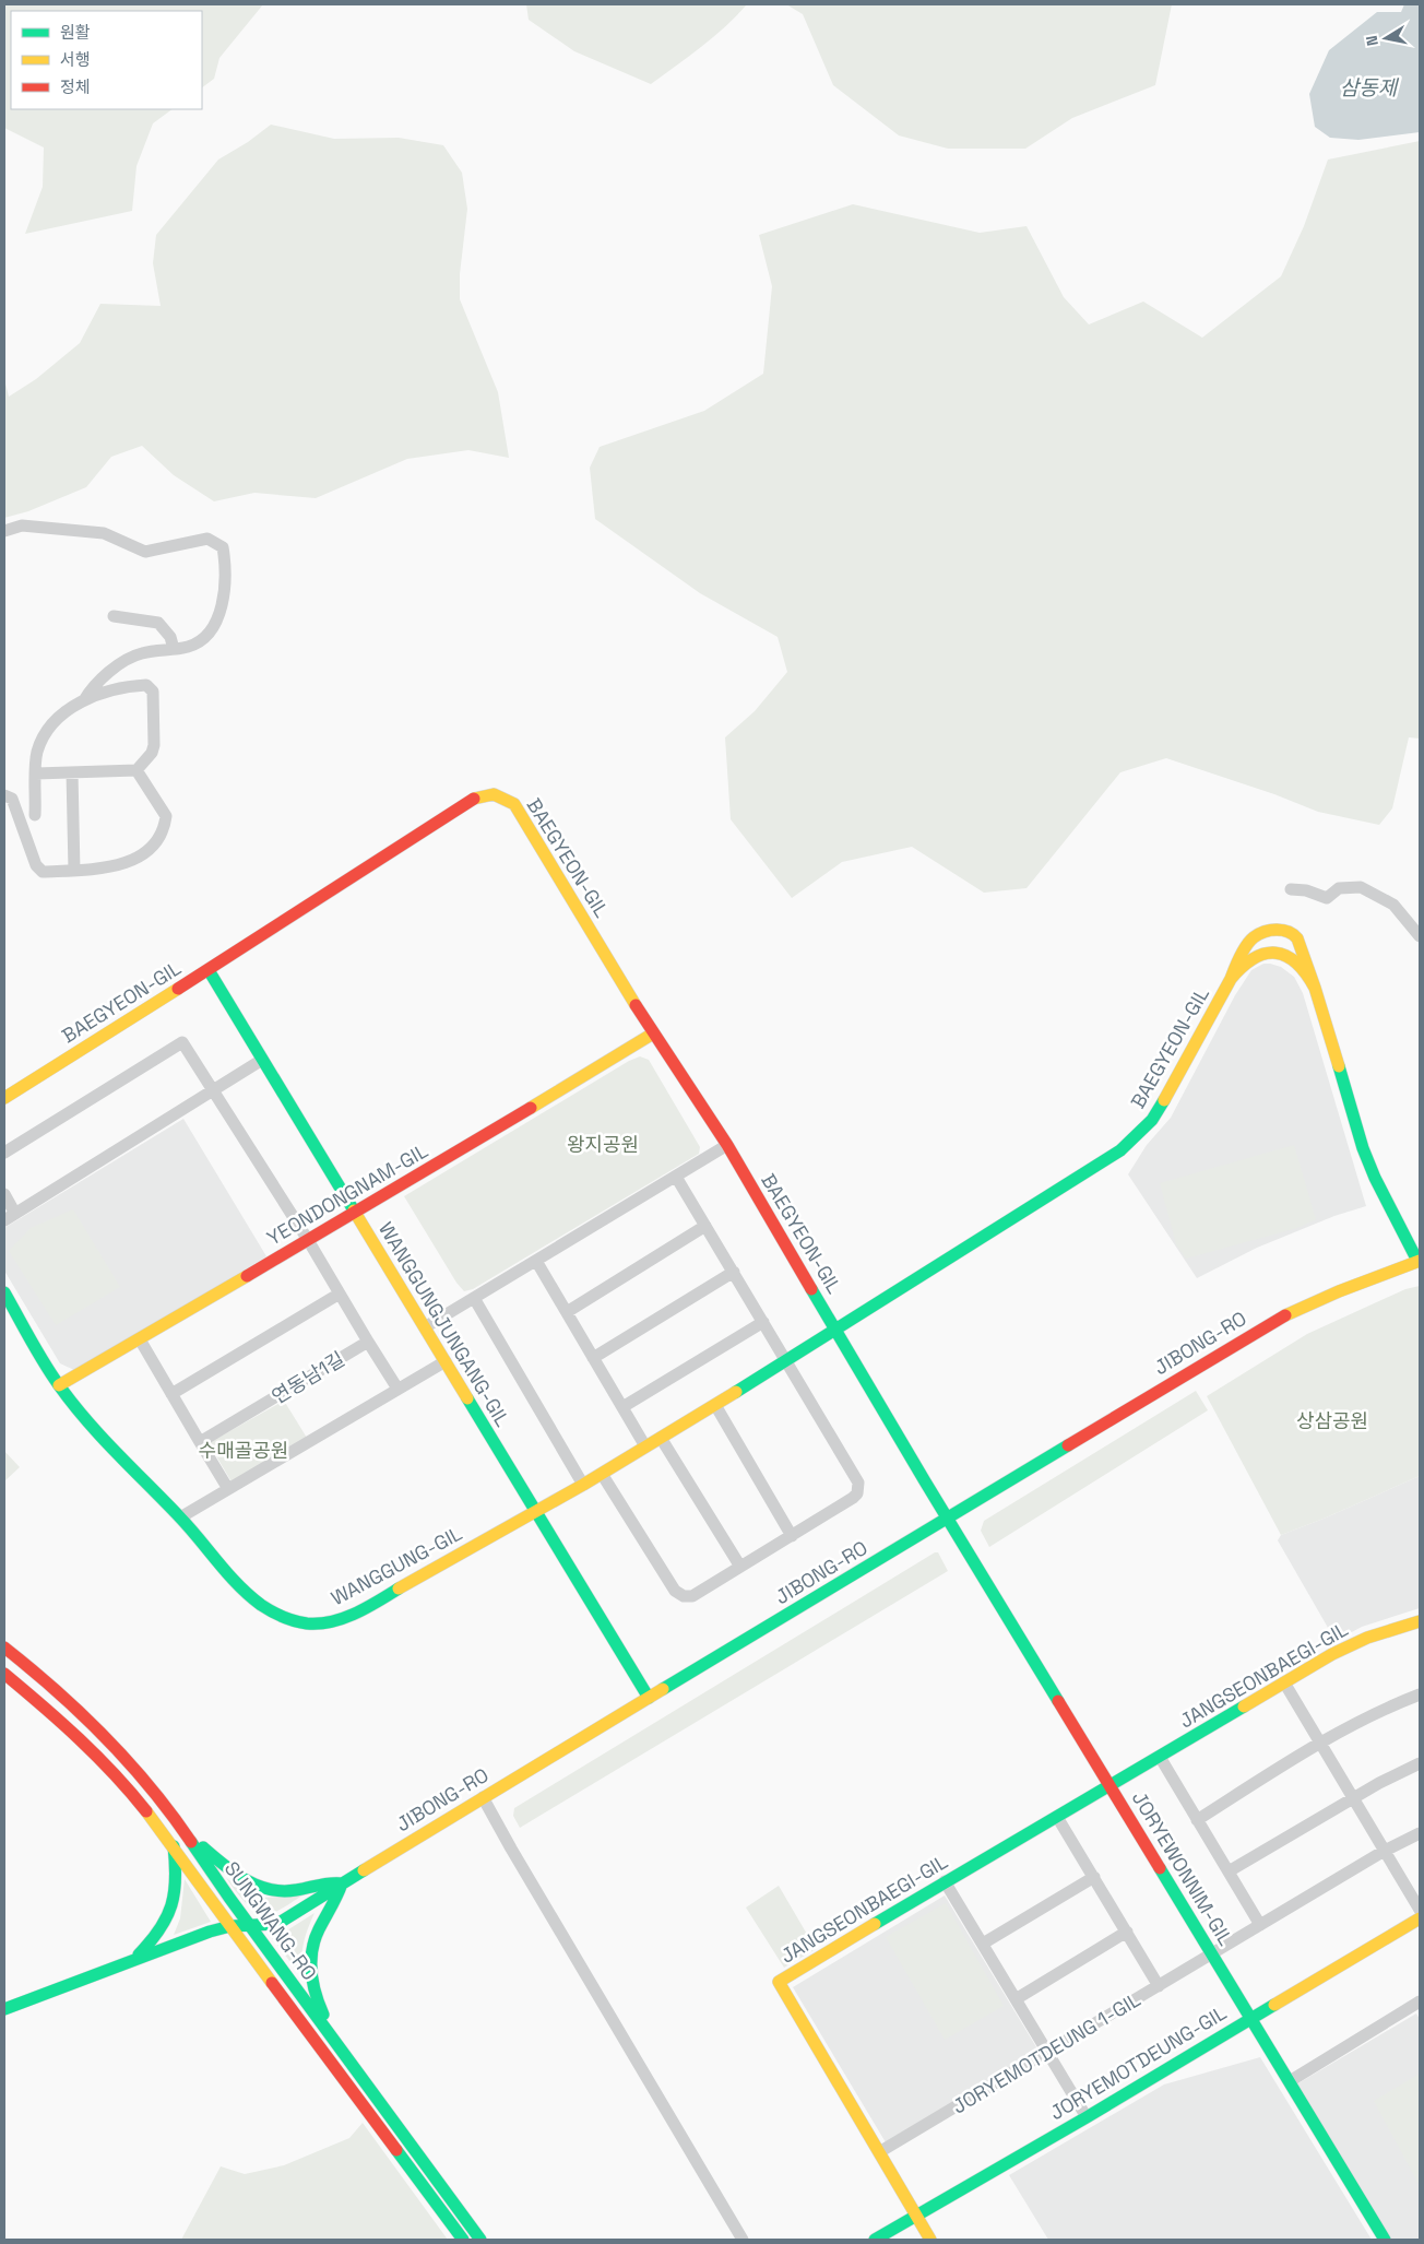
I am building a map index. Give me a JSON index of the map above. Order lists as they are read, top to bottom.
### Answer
{
  "streets": {
    "street": [
      "BAEGYEON-GIL",
      "YEONDONGNAM-GIL",
      "WANGGUNGJUNGANG-GIL",
      "JIBONG-RO",
      "연동남1길",
      "WANGGUNG-GIL",
      "JANGSEONBAEGI-GIL",
      "JORYEWONNIM-GIL",
      "SUNGWANG-RO",
      "JORYEMOTDEUNG 1-GIL",
      "JORYEMOTDEUNG-GIL"
    ]
  },
  "crossings": [
    ["BAEGYEON-GIL", "YEONDONGNAM-GIL"],
    ["BAEGYEON-GIL", "WANGGUNGJUNGANG-GIL"],
    ["BAEGYEON-GIL", "JIBONG-RO"],
    ["BAEGYEON-GIL", "WANGGUNG-GIL"],
    ["BAEGYEON-GIL", "JORYEWONNIM-GIL"],
    ["YEONDONGNAM-GIL", "WANGGUNGJUNGANG-GIL"],
    ["YEONDONGNAM-GIL", "WANGGUNG-GIL"],
    ["WANGGUNGJUNGANG-GIL", "JIBONG-RO"],
    ["WANGGUNGJUNGANG-GIL", "WANGGUNG-GIL"],
    ["JIBONG-RO", "JORYEWONNIM-GIL"],
    ["JIBONG-RO", "SUNGWANG-RO"],
    ["JANGSEONBAEGI-GIL", "JORYEWONNIM-GIL"],
    ["JANGSEONBAEGI-GIL", "JORYEMOTDEUNG 1-GIL"],
    ["JANGSEONBAEGI-GIL", "JORYEMOTDEUNG-GIL"],
    ["JORYEWONNIM-GIL", "JORYEMOTDEUNG 1-GIL"],
    ["JORYEWONNIM-GIL", "JORYEMOTDEUNG-GIL"]
  ],
  "water": ["삼동제"],
  "parks": ["왕지공원", "상삼공원", "수매골공원"],
  "legend": ["원활", "서행", "정체"],
  "north": "left"
}
